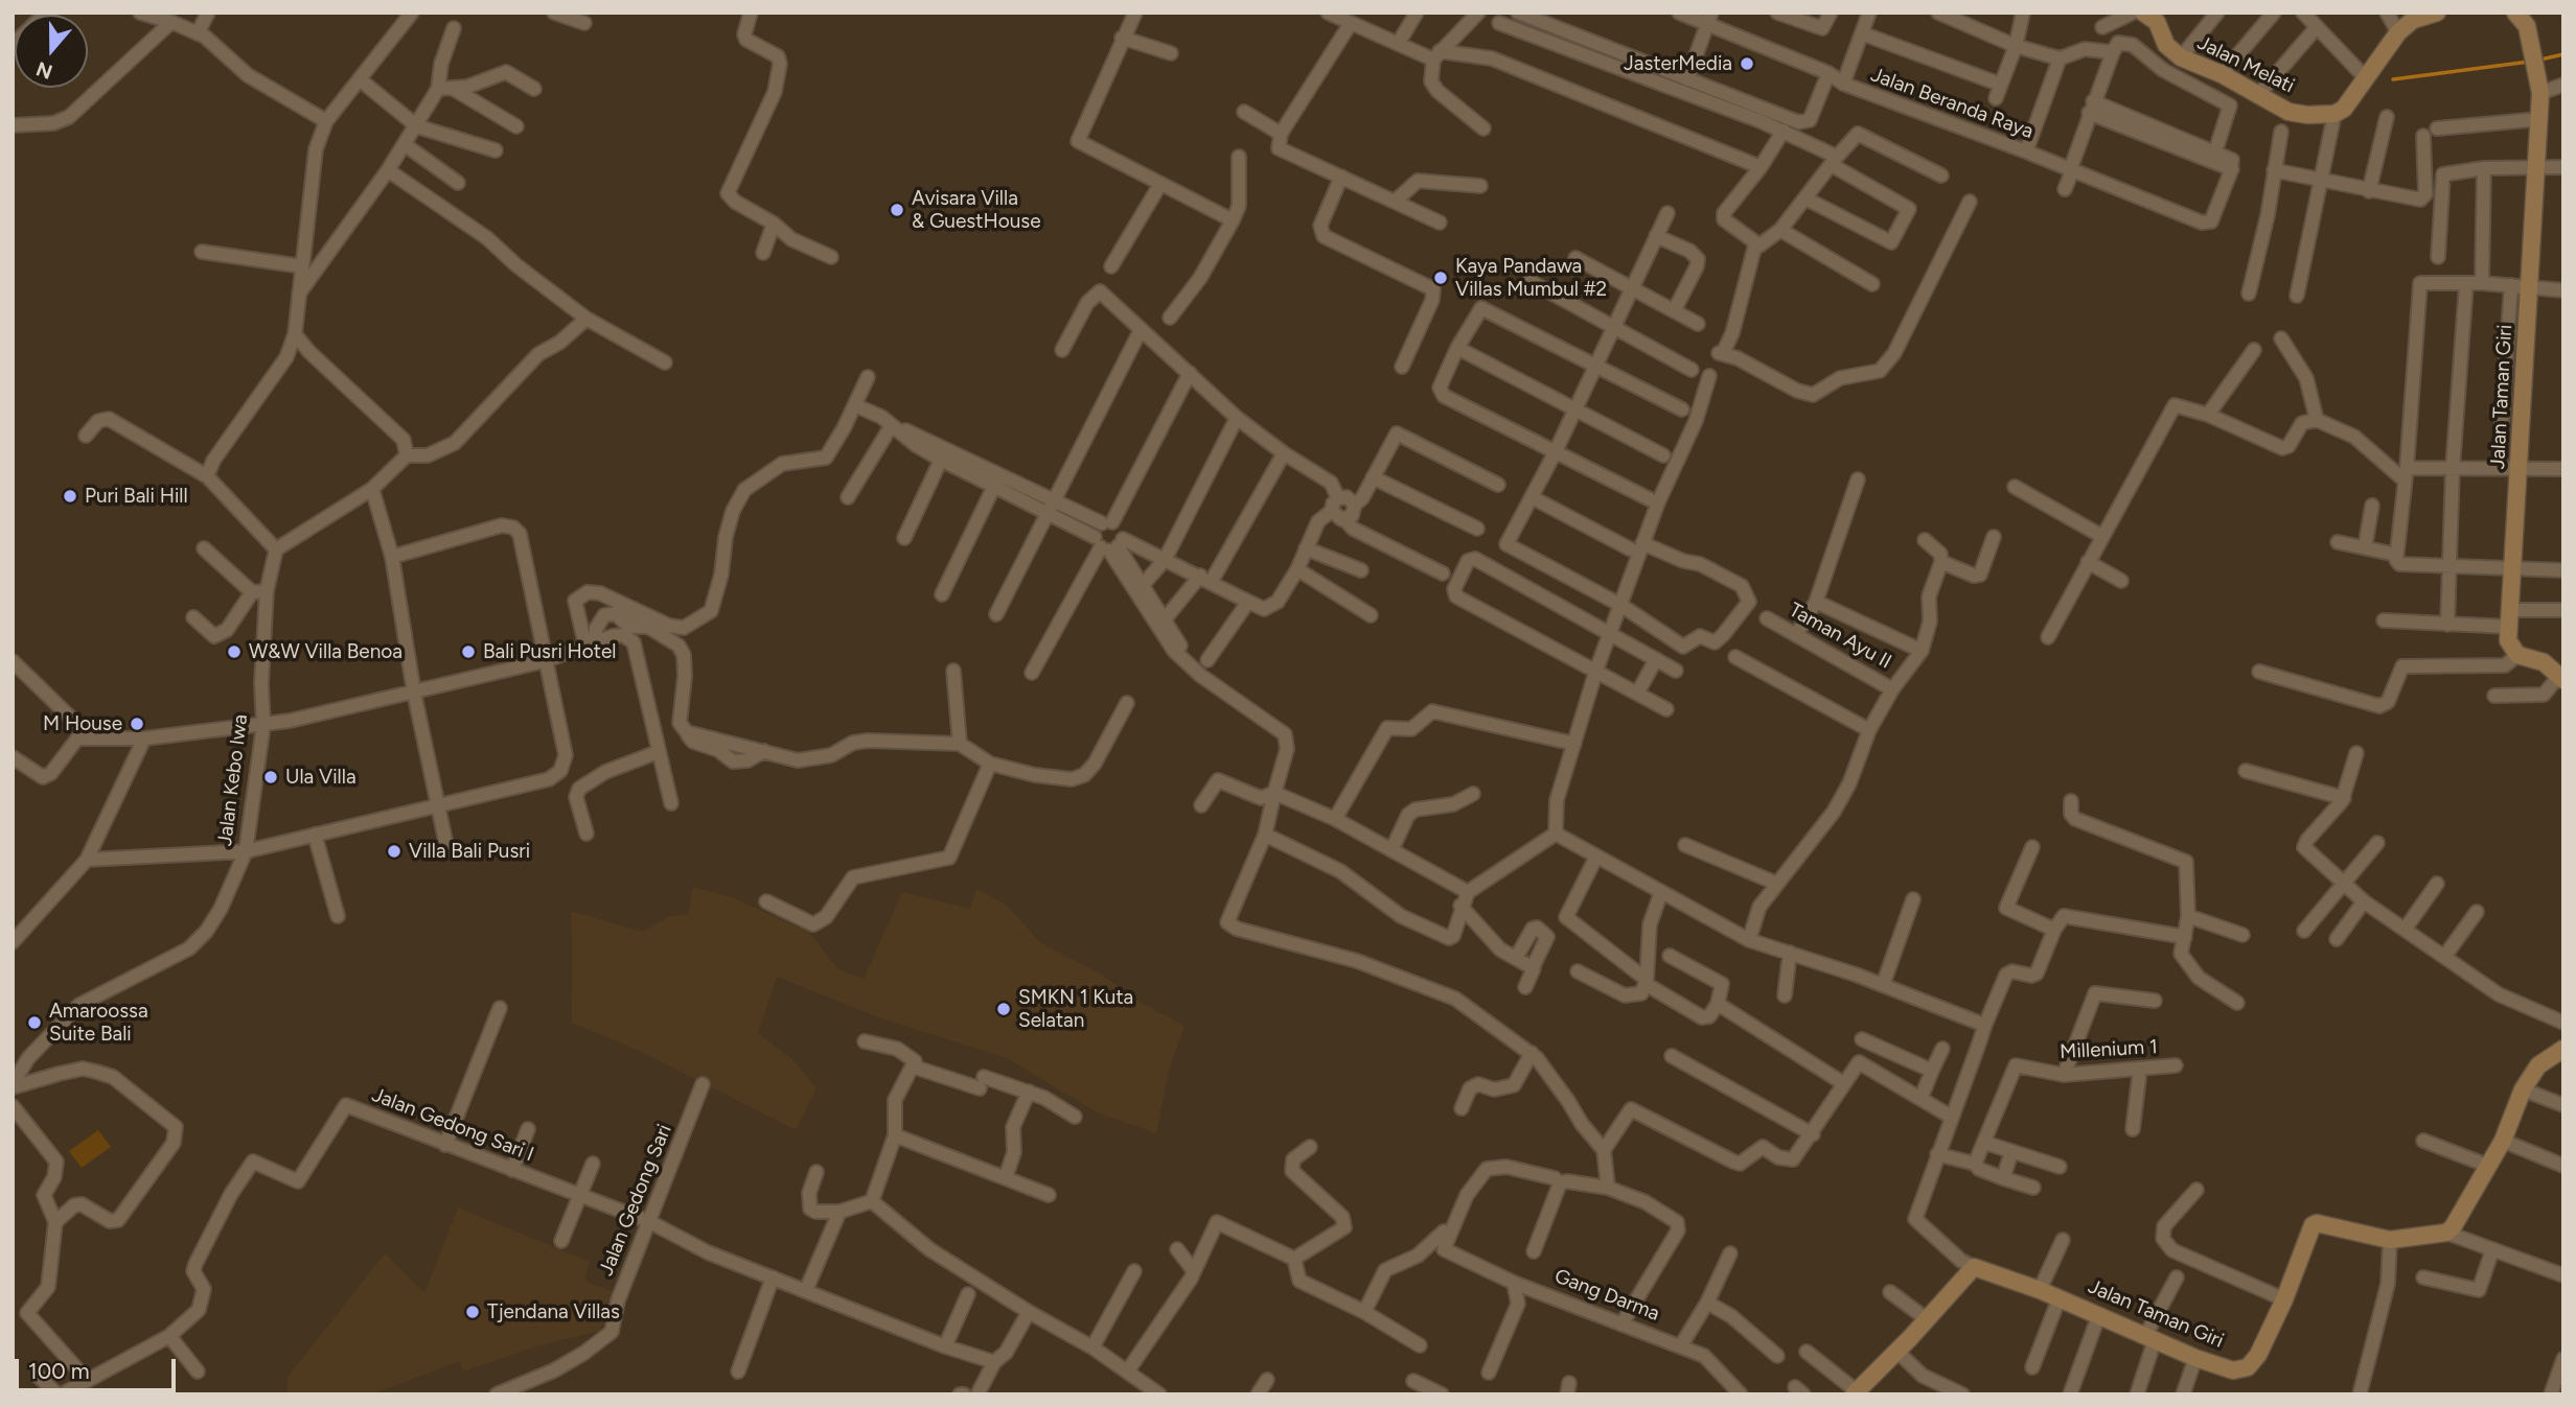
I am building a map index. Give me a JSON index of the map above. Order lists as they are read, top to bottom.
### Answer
{
  "streets": {
    "street": [
      "Jalan Melati",
      "Jalan Beranda Raya",
      "Jalan Taman Giri",
      "Taman Ayu II",
      "Jalan Kebo Iwa",
      "Millenium 1",
      "Jalan Gedong Sari I",
      "Jalan Gedong Sari",
      "Gang Darma"
    ]
  },
  "crossings": [
    ["Jalan Gedong Sari I", "Jalan Gedong Sari"]
  ],
  "places": [
    "JasterMedia",
    "Avisara Villa & GuestHouse",
    "Kaya Pandawa Villas Mumbul #2",
    "Puri Bali Hill",
    "W&W Villa Benoa",
    "Bali Pusri Hotel",
    "M House",
    "Ula Villa",
    "Villa Bali Pusri",
    "SMKN 1 Kuta Selatan",
    "Amaroossa Suite Bali",
    "Tjendana Villas"
  ],
  "scale_bar": "100 m",
  "north": "bottom"
}
